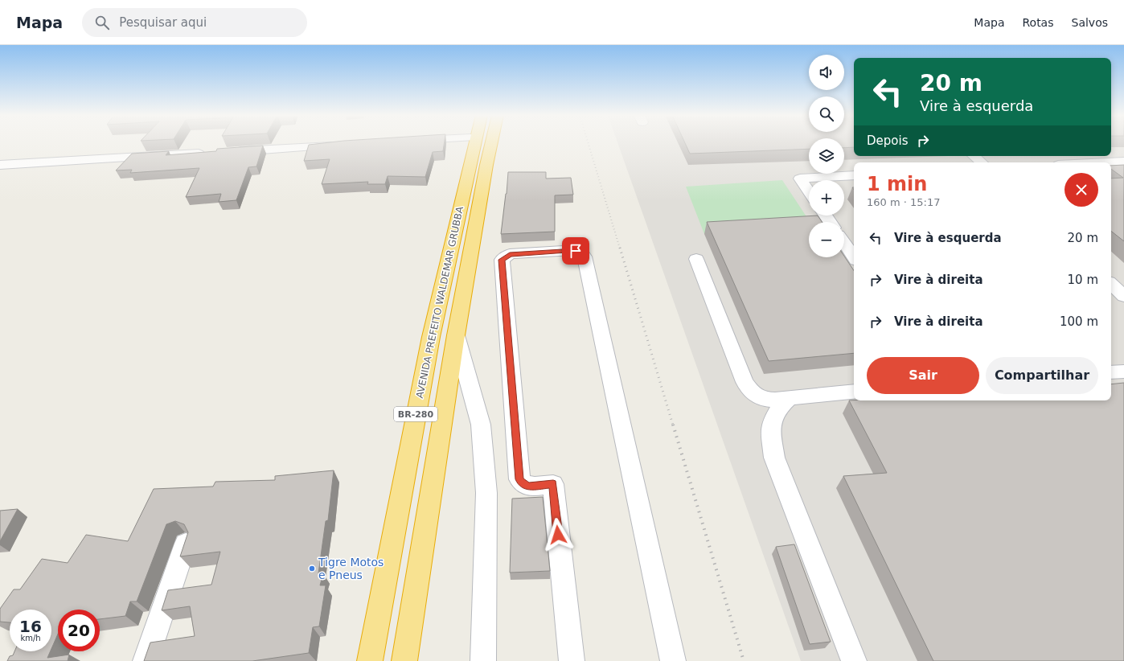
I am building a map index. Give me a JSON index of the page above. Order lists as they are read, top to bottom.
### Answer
{
  "streets": {
    "highway": ["AVENIDA PREFEITO WALDEMAR GRUBBA", "BR-280"]
  },
  "places": ["Tigre Motos e Pneus"],
  "page": {
    "header": "Mapa",
    "search": "Pesquisar aqui",
    "nav": ["Mapa", "Rotas", "Salvos"],
    "map_buttons": ["+", "−"],
    "turn": ["20 m", "Vire à esquerda"],
    "then": "Depois",
    "heading": ["1 min", "160 m · 15:17"],
    "list": [
      {
        "name": "Vire à esquerda",
        "value": "20 m"
      },
      {
        "name": "Vire à direita",
        "value": "10 m"
      },
      {
        "name": "Vire à direita",
        "value": "100 m"
      }
    ],
    "buttons": ["Sair", "Compartilhar"],
    "speed": "16 km/h",
    "limit": "20"
  }
}
